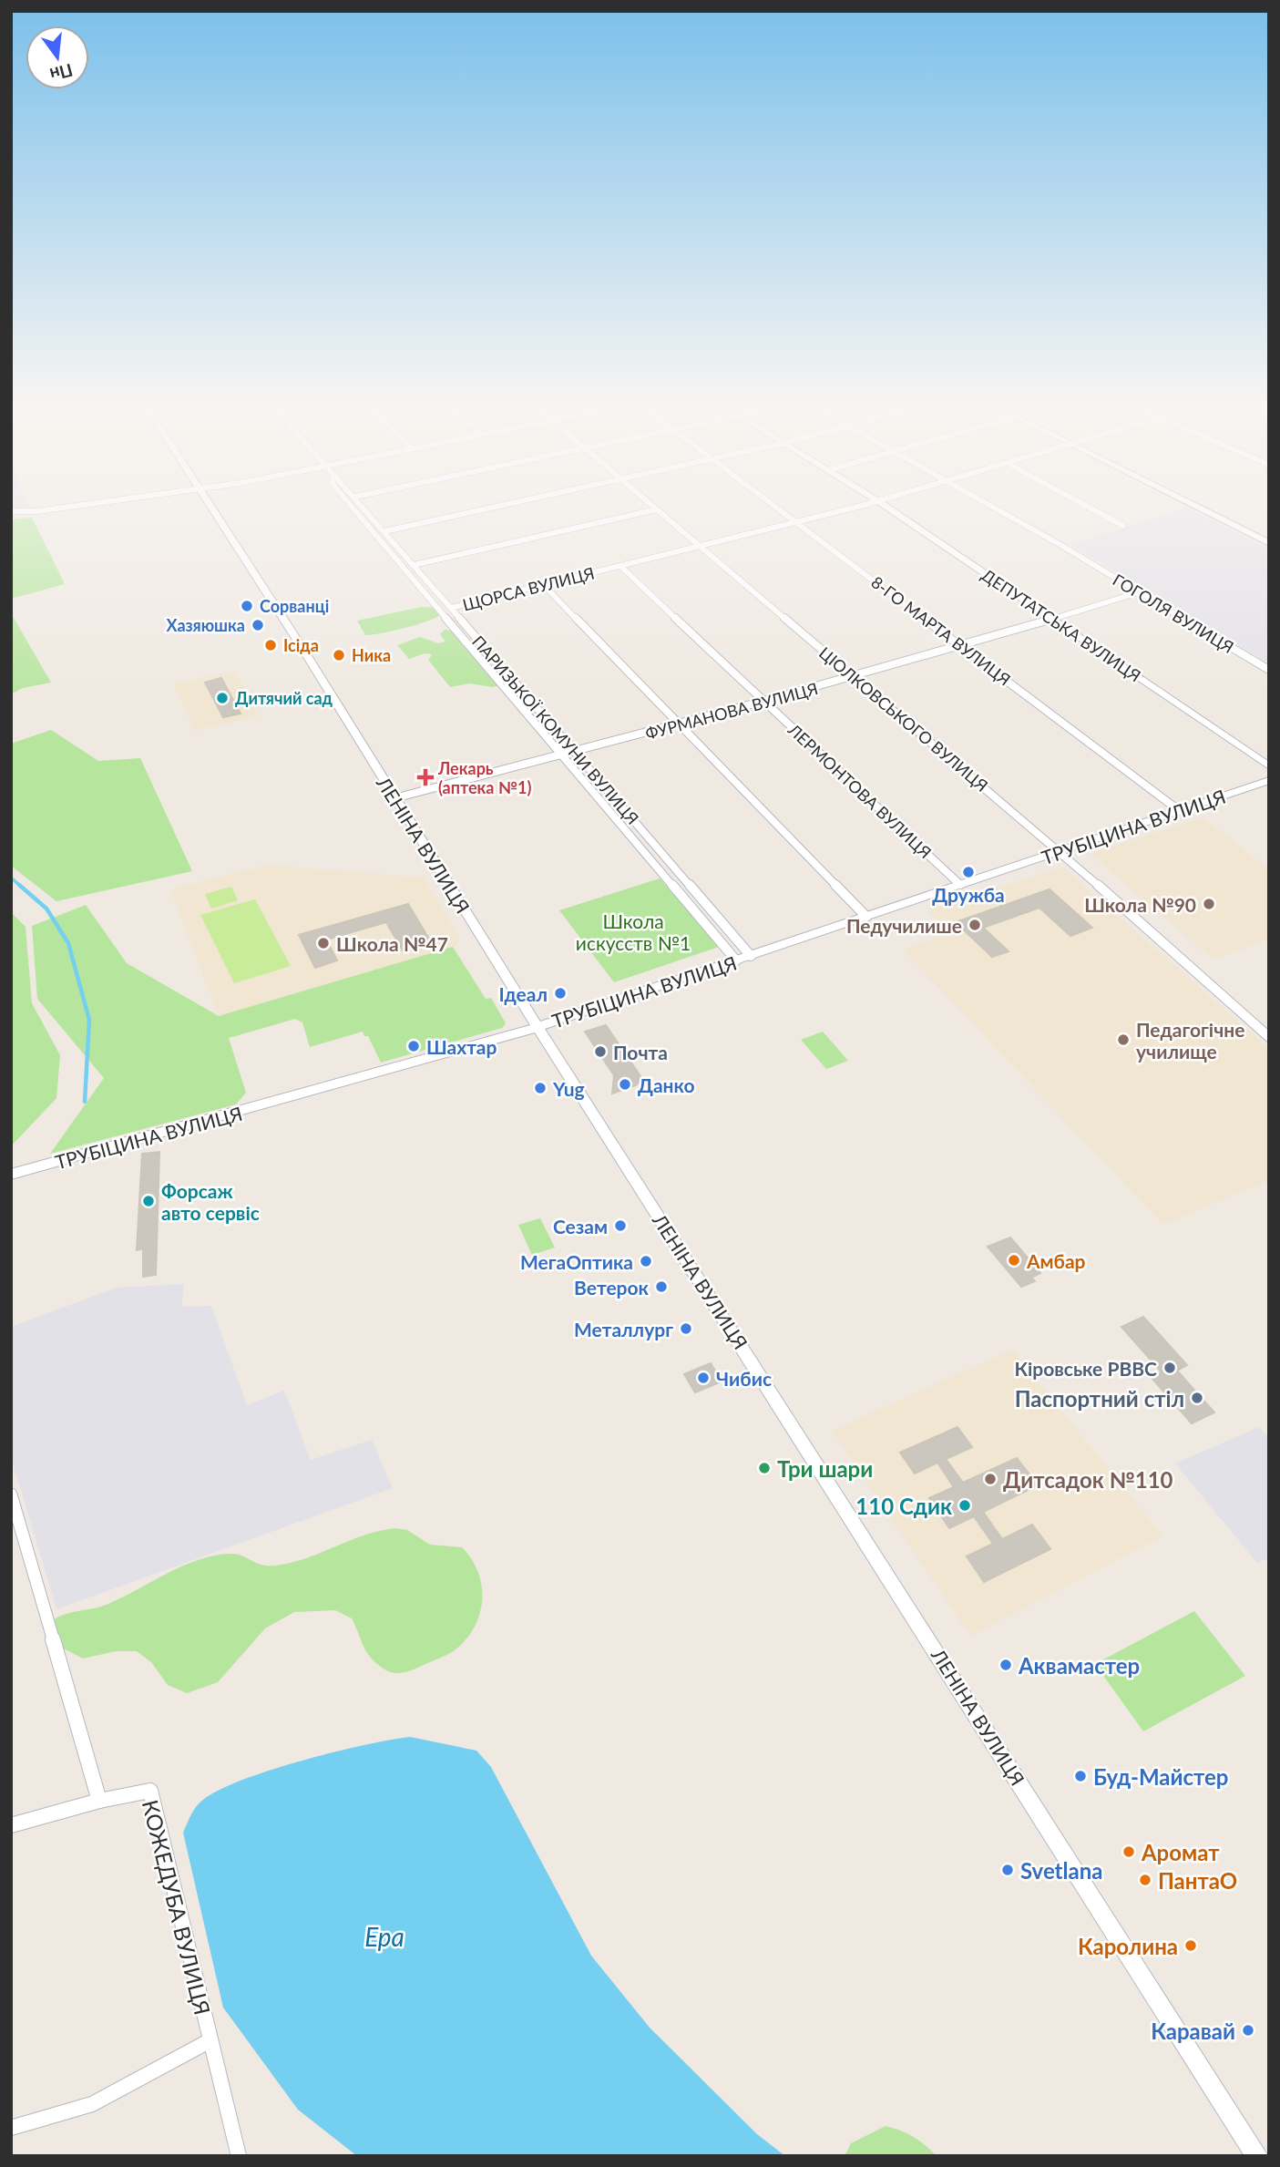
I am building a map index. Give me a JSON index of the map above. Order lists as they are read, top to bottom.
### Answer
{
  "streets": {
    "street": [
      "ЩОРСА ВУЛИЦЯ",
      "ГОГОЛЯ ВУЛИЦЯ",
      "ДЕПУТАТСЬКА ВУЛИЦЯ",
      "8-ГО МАРТА ВУЛИЦЯ",
      "ФУРМАНОВА ВУЛИЦЯ",
      "ЦІОЛКОВСЬКОГО ВУЛИЦЯ",
      "ПАРИЗЬКОЇ КОМУНИ ВУЛИЦЯ",
      "ЛЕРМОНТОВА ВУЛИЦЯ",
      "ТРУБІЦИНА ВУЛИЦЯ",
      "ЛЕНІНА ВУЛИЦЯ",
      "КОЖЕДУБА ВУЛИЦЯ"
    ]
  },
  "crossings": [
    ["ЩОРСА ВУЛИЦЯ", "8-ГО МАРТА ВУЛИЦЯ"],
    ["ЩОРСА ВУЛИЦЯ", "ЦІОЛКОВСЬКОГО ВУЛИЦЯ"],
    ["ЩОРСА ВУЛИЦЯ", "ПАРИЗЬКОЇ КОМУНИ ВУЛИЦЯ"],
    ["ЩОРСА ВУЛИЦЯ", "ЛЕРМОНТОВА ВУЛИЦЯ"],
    ["ГОГОЛЯ ВУЛИЦЯ", "ФУРМАНОВА ВУЛИЦЯ"],
    ["ДЕПУТАТСЬКА ВУЛИЦЯ", "ФУРМАНОВА ВУЛИЦЯ"],
    ["8-ГО МАРТА ВУЛИЦЯ", "ФУРМАНОВА ВУЛИЦЯ"],
    ["8-ГО МАРТА ВУЛИЦЯ", "ТРУБІЦИНА ВУЛИЦЯ"],
    ["ФУРМАНОВА ВУЛИЦЯ", "ЦІОЛКОВСЬКОГО ВУЛИЦЯ"],
    ["ФУРМАНОВА ВУЛИЦЯ", "ПАРИЗЬКОЇ КОМУНИ ВУЛИЦЯ"],
    ["ФУРМАНОВА ВУЛИЦЯ", "ЛЕРМОНТОВА ВУЛИЦЯ"],
    ["ФУРМАНОВА ВУЛИЦЯ", "ЛЕНІНА ВУЛИЦЯ"],
    ["ЦІОЛКОВСЬКОГО ВУЛИЦЯ", "ТРУБІЦИНА ВУЛИЦЯ"],
    ["ПАРИЗЬКОЇ КОМУНИ ВУЛИЦЯ", "ТРУБІЦИНА ВУЛИЦЯ"],
    ["ЛЕРМОНТОВА ВУЛИЦЯ", "ТРУБІЦИНА ВУЛИЦЯ"],
    ["ТРУБІЦИНА ВУЛИЦЯ", "ЛЕНІНА ВУЛИЦЯ"]
  ],
  "water": ["Ера"],
  "parks": ["Школа искусств №1"],
  "places": {
    "other": [
      "Сорванці",
      "Хазяюшка",
      "Ісіда",
      "Ника",
      "Дитячий сад",
      "Дружба",
      "Школа №90",
      "Педучилише",
      "Школа №47",
      "Ідеал",
      "Педагогічне училище",
      "Шахтар",
      "Почта",
      "Данко",
      "Yug",
      "Форсаж авто сервіс",
      "Сезам",
      "Амбар",
      "МегаОптика",
      "Ветерок",
      "Металлург",
      "Кіровське РВВС",
      "Чибис",
      "Паспортний стіл",
      "Три шари",
      "Дитсадок №110",
      "110 Сдик",
      "Аквамастер",
      "Буд-Майстер",
      "Аромат",
      "Svetlana",
      "ПантаО",
      "Каролина",
      "Каравай"
    ],
    "health": ["Лекарь (аптека №1)"]
  },
  "north": "bottom"
}
